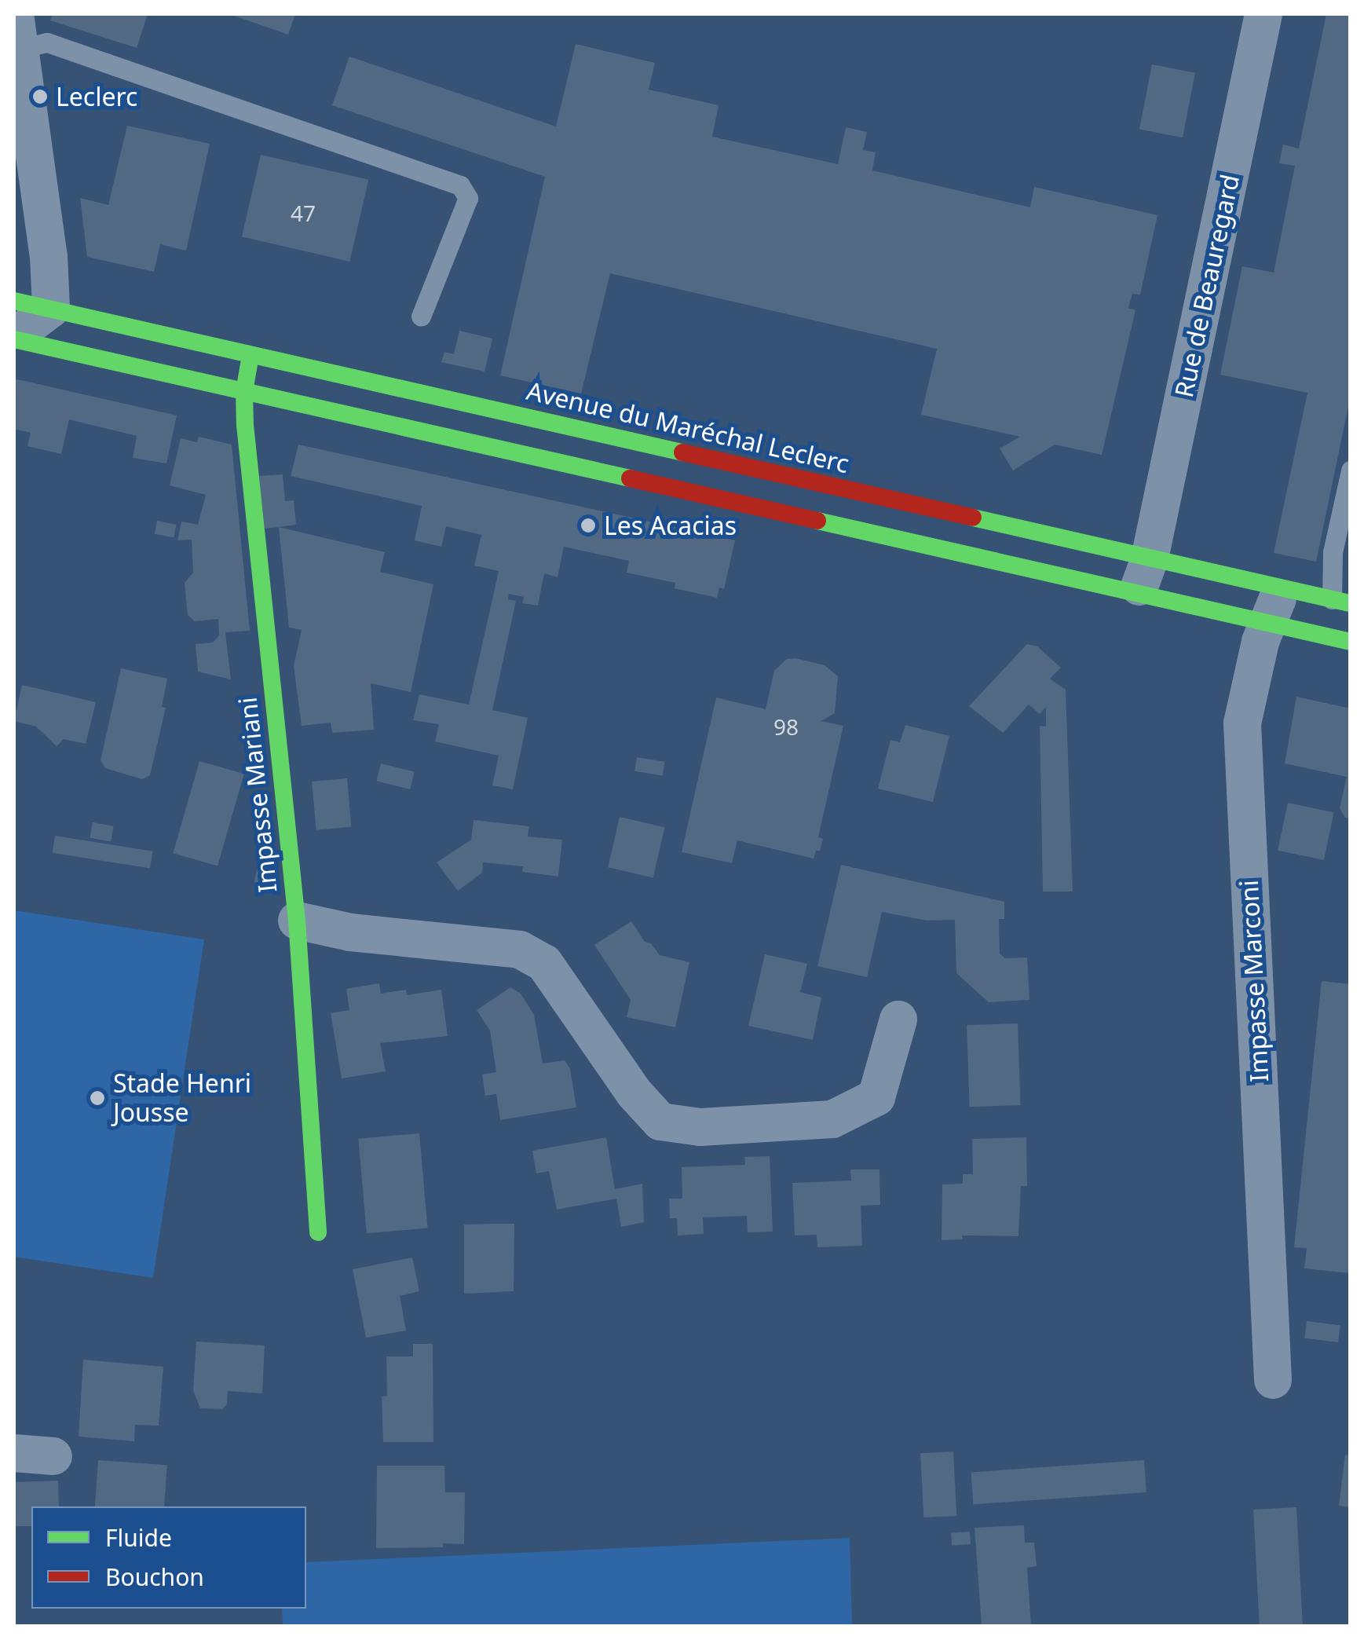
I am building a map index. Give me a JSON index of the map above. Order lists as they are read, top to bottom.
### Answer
{
  "streets": {
    "main road": ["Avenue du Maréchal Leclerc", "Impasse Mariani"],
    "street": ["Rue de Beauregard", "Impasse Marconi"]
  },
  "crossings": [
    ["Rue de Beauregard", "Avenue du Maréchal Leclerc"],
    ["Avenue du Maréchal Leclerc", "Impasse Mariani"],
    ["Avenue du Maréchal Leclerc", "Impasse Marconi"]
  ],
  "places": ["Leclerc", "Les Acacias", "Stade Henri Jousse"],
  "house_numbers": ["47", "98"],
  "legend": ["Fluide", "Bouchon"]
}
